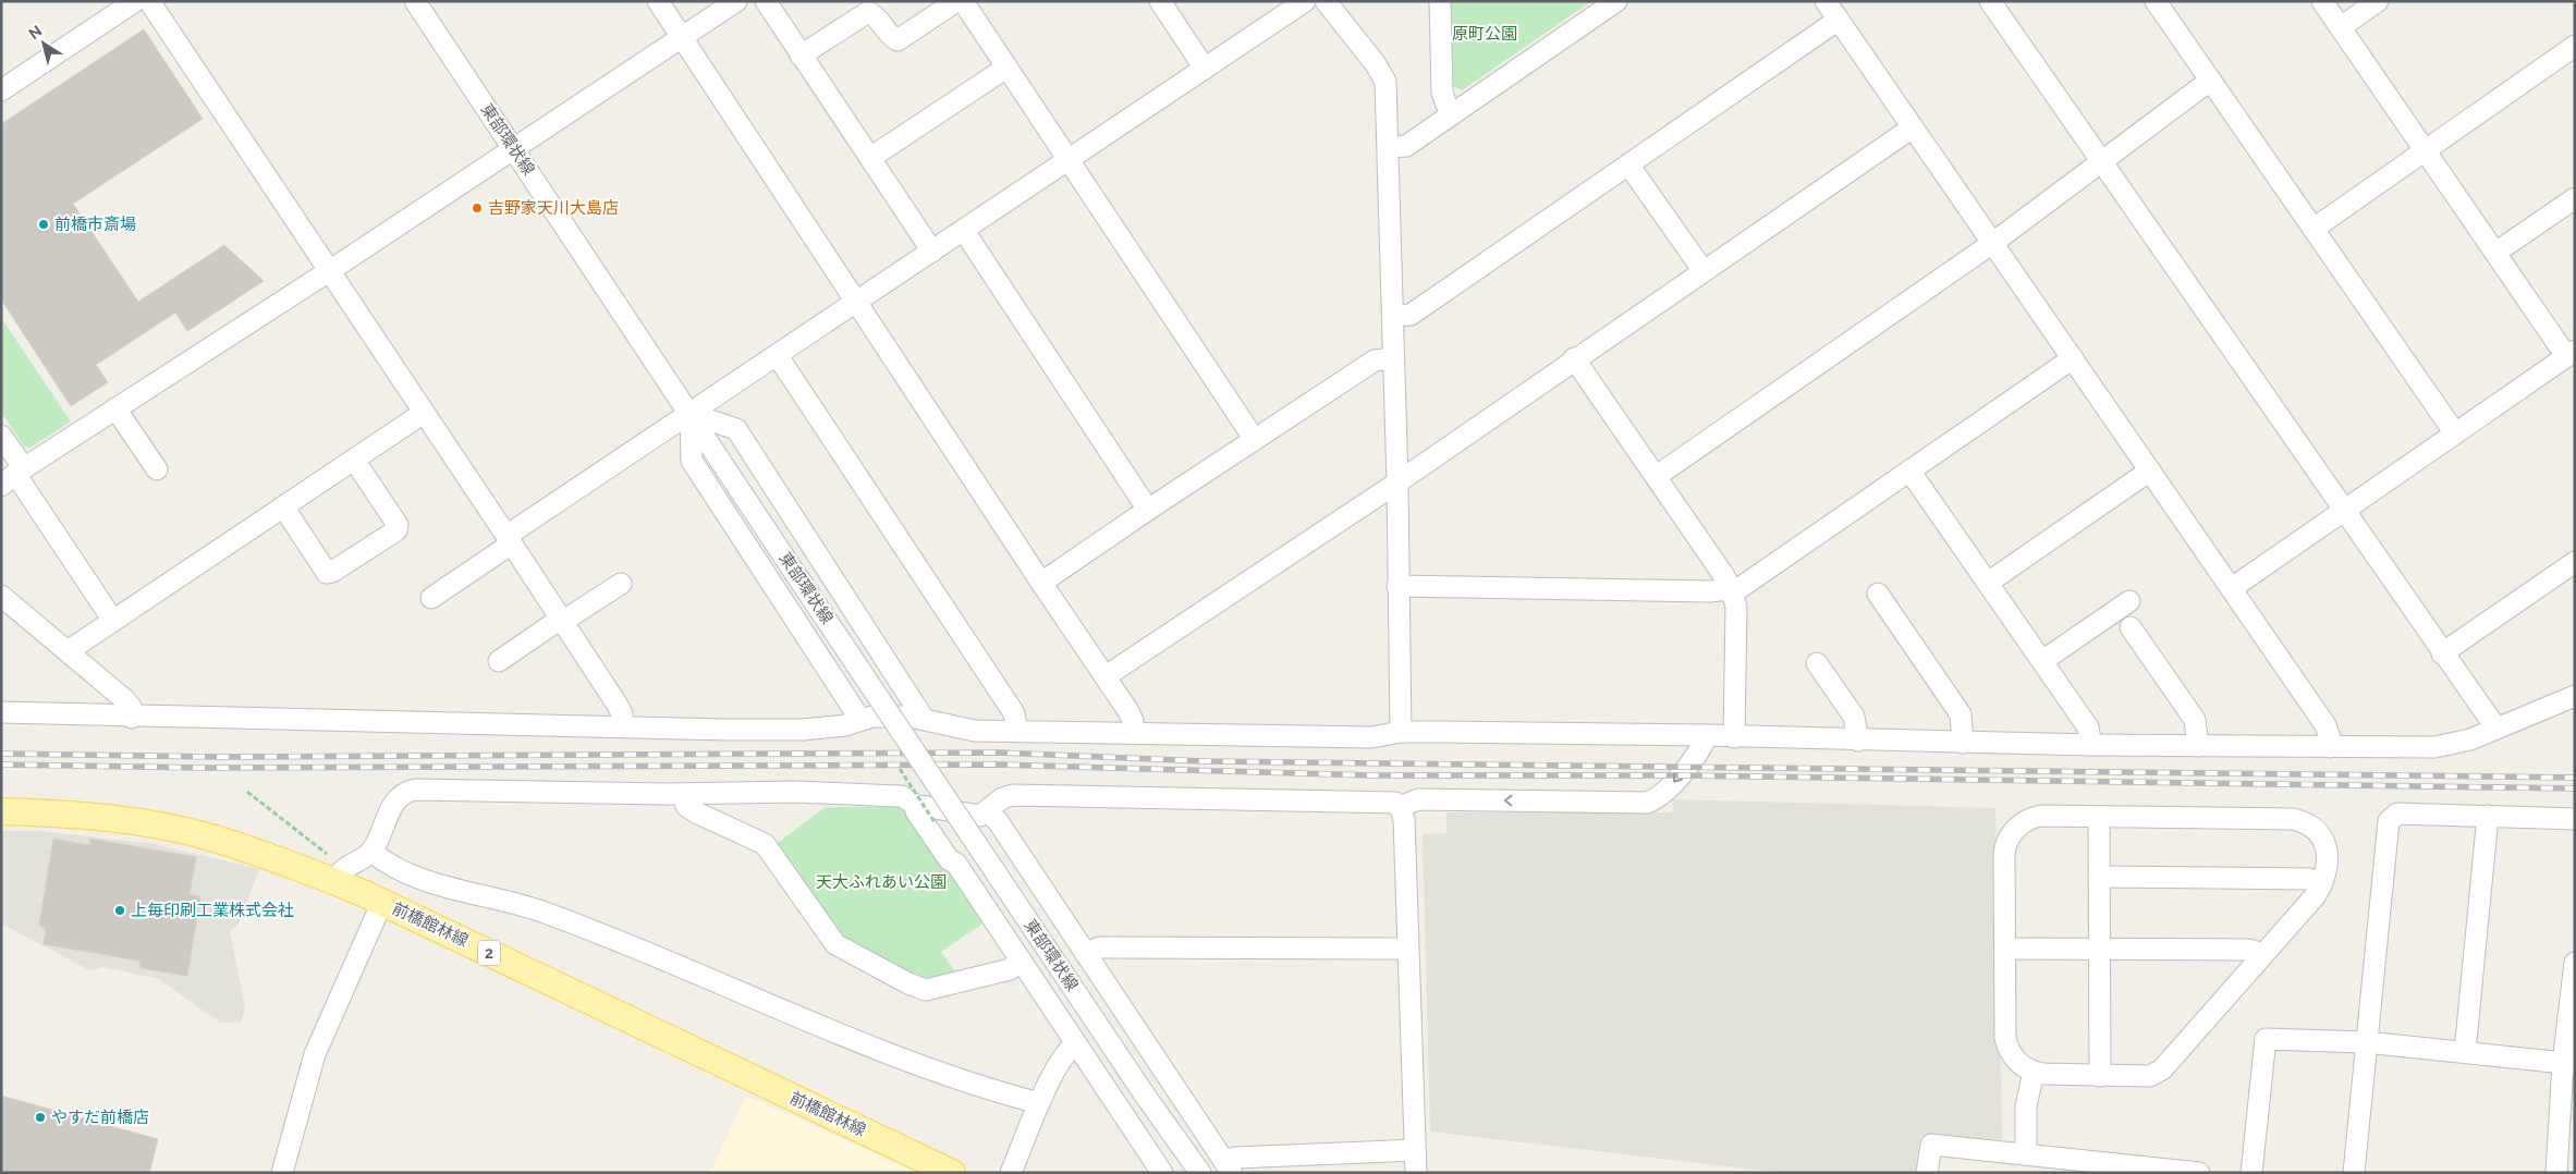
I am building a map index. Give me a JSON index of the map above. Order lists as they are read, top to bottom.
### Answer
{
  "streets": {
    "main road": ["前橋館林線", "2"],
    "street": ["東部環状線"]
  },
  "parks": ["原町公園", "天大ふれあい公園"],
  "places": [
    "吉野家天川大島店",
    "前橋市斎場",
    "上毎印刷工業株式会社",
    "やすだ前橋店"
  ],
  "north": "top left"
}
